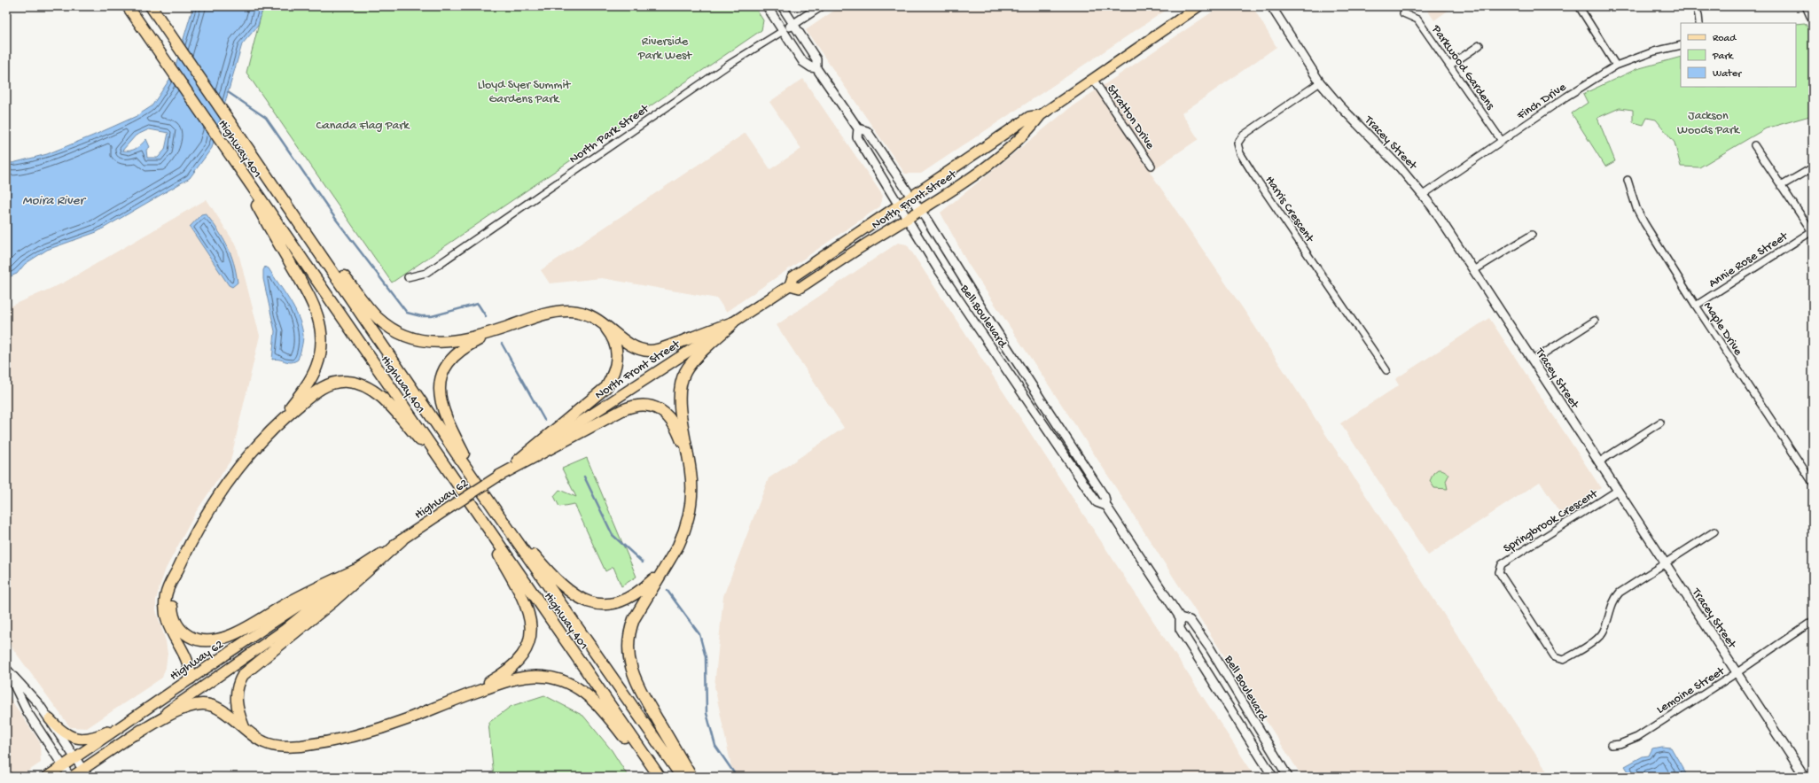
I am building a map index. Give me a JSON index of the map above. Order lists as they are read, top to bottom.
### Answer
{
  "streets": {
    "highway": ["Highway 401"],
    "main road": [
      "North Park Street",
      "Tracey Street",
      "North Front Street",
      "Bell Boulevard",
      "Highway 62"
    ],
    "street": [
      "Parkwood Gardens",
      "Finch Drive",
      "Stratton Drive",
      "Harris Crescent",
      "Annie Rose Street",
      "Maple Drive",
      "Springbrook Crescent",
      "Lemoine Street"
    ]
  },
  "crossings": [
    ["Parkwood Gardens", "Finch Drive"],
    ["Finch Drive", "Tracey Street"],
    ["Stratton Drive", "North Front Street"],
    ["North Park Street", "Bell Boulevard"],
    ["Tracey Street", "Harris Crescent"],
    ["Tracey Street", "Springbrook Crescent"],
    ["Tracey Street", "Lemoine Street"],
    ["North Front Street", "Bell Boulevard"],
    ["North Front Street", "Highway 62"],
    ["Annie Rose Street", "Maple Drive"]
  ],
  "water": ["Moira River"],
  "parks": [
    "Riverside Park West",
    "Lloyd Syer Summit Gardens Park",
    "Jackson Woods Park",
    "Canada Flag Park"
  ],
  "legend": ["Road", "Park", "Water"]
}
